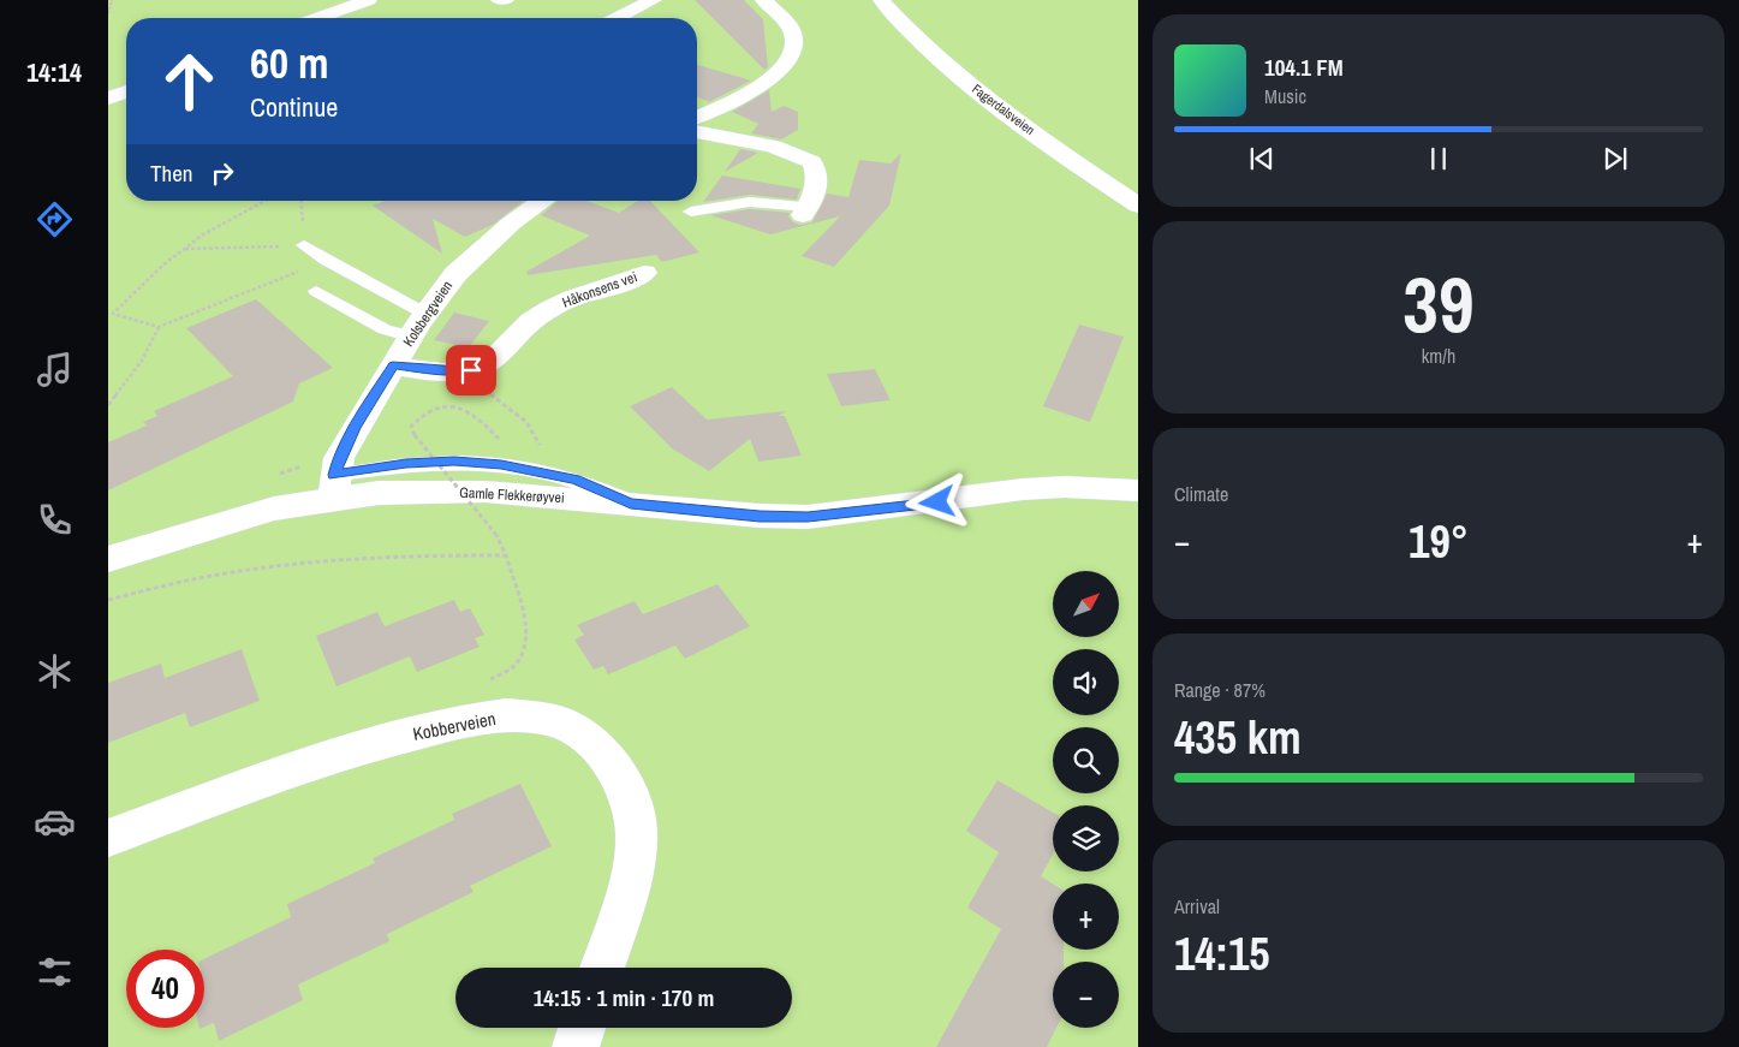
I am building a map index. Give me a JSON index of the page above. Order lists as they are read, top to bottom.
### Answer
{
  "streets": {
    "street": [
      "Fagerdalsveien",
      "Håkonsens vei",
      "Kolsbergveien",
      "Gamle Flekkerøyvei",
      "Kobberveien"
    ]
  },
  "crossings": [
    ["Håkonsens vei", "Kolsbergveien"],
    ["Kolsbergveien", "Gamle Flekkerøyvei"]
  ],
  "north": "top right",
  "page": {
    "tabs": "14:14",
    "turn": ["60 m", "Continue"],
    "song": ["104.1 FM", "Music"],
    "then": "Then",
    "tile": [
      ["39", "km/h"],
      "Climate",
      ["Range · 87%", "435 km"],
      ["Arrival", "14:15"]
    ],
    "heat": ["−", "19°", "+"],
    "map_buttons": ["+", "−"],
    "limit": "40",
    "trip": "14:15 · 1 min · 170 m"
  }
}
